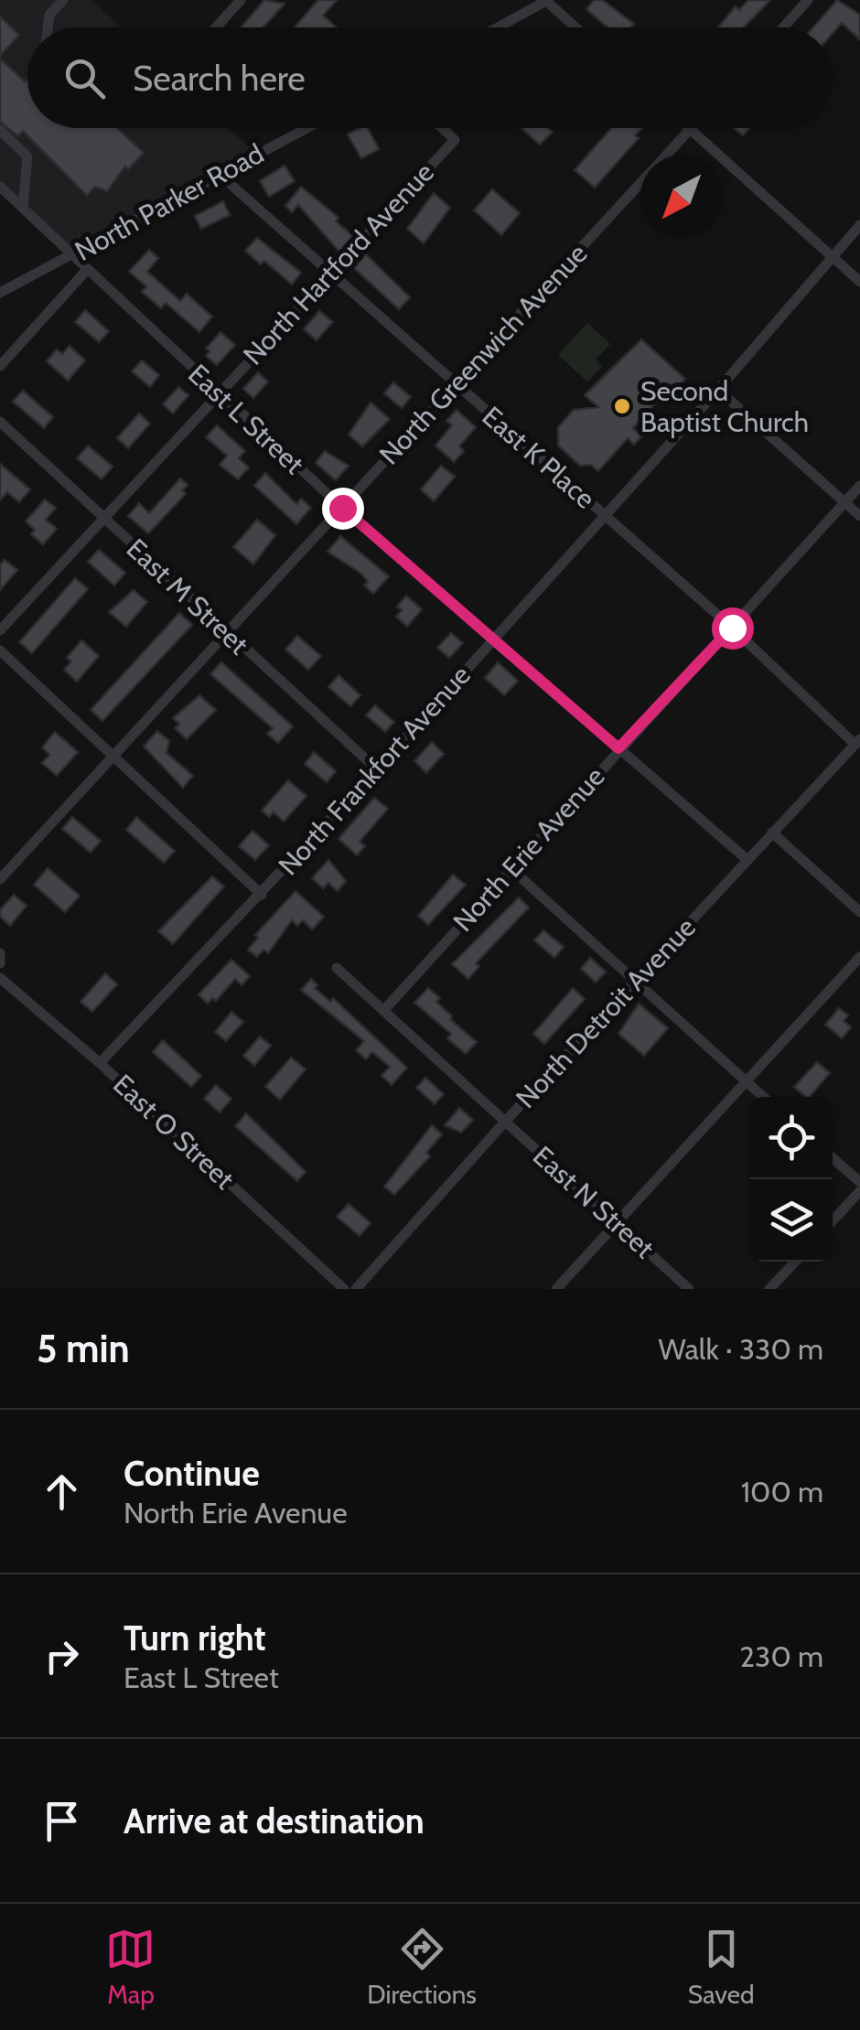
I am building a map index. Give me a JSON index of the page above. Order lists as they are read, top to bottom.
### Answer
{
  "streets": {
    "street": [
      "North Parker Road",
      "North Hartford Avenue",
      "North Greenwich Avenue",
      "East L Street",
      "East K Place",
      "East M Street",
      "North Frankfort Avenue",
      "North Erie Avenue",
      "North Detroit Avenue",
      "East O Street",
      "East N Street"
    ]
  },
  "crossings": [
    ["North Parker Road", "East L Street"],
    ["North Parker Road", "East K Place"],
    ["North Hartford Avenue", "East L Street"],
    ["North Hartford Avenue", "East K Place"],
    ["North Hartford Avenue", "East M Street"],
    ["North Greenwich Avenue", "East L Street"],
    ["North Greenwich Avenue", "East K Place"],
    ["North Greenwich Avenue", "East M Street"],
    ["East L Street", "North Frankfort Avenue"],
    ["East L Street", "North Erie Avenue"],
    ["East L Street", "North Detroit Avenue"],
    ["East K Place", "North Frankfort Avenue"],
    ["East K Place", "North Erie Avenue"],
    ["East K Place", "North Detroit Avenue"],
    ["East M Street", "North Frankfort Avenue"],
    ["North Frankfort Avenue", "East O Street"],
    ["North Erie Avenue", "East N Street"],
    ["North Detroit Avenue", "East N Street"]
  ],
  "places": ["Second Baptist Church"],
  "north": "bottom left",
  "page": {
    "search": "Search here",
    "heading": ["5 min", "Walk · 330 m"],
    "list": [
      ["Continue", "North Erie Avenue", "100 m"],
      ["Turn right", "East L Street", "230 m"],
      "Arrive at destination"
    ],
    "nav": ["Map", "Directions", "Saved"]
  }
}
